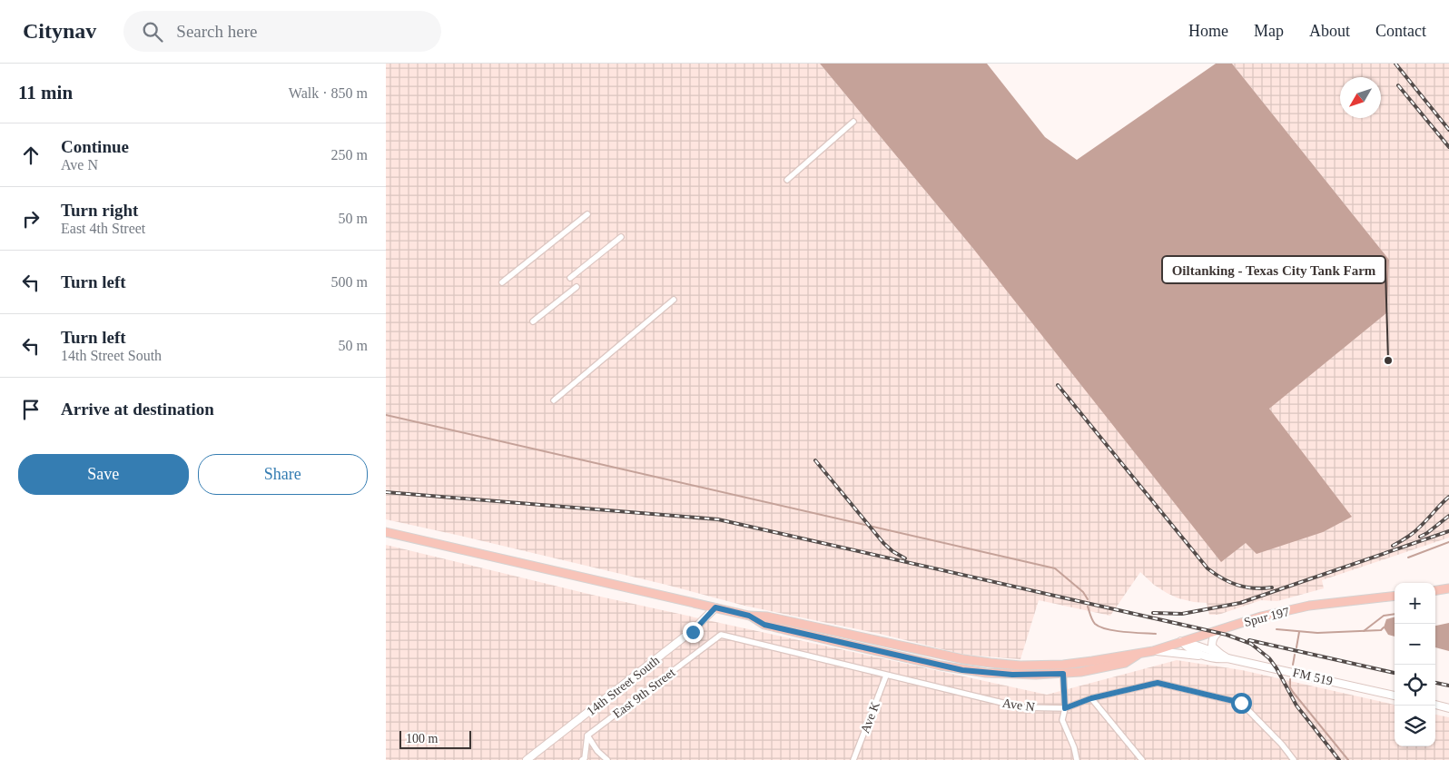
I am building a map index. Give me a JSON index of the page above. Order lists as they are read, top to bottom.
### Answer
{
  "streets": {
    "main road": ["Spur 197", "FM 519", "14th Street South"],
    "street": ["East 9th Street", "Ave N", "Ave K"]
  },
  "crossings": [
    ["Spur 197", "FM 519"],
    ["East 9th Street", "Ave N"],
    ["Ave N", "Ave K"]
  ],
  "places": ["Oiltanking - Texas City Tank Farm"],
  "scale_bar": "100 m",
  "north": "bottom left",
  "page": {
    "header": "Citynav",
    "search": "Search here",
    "nav": [
      "Home",
      "Map",
      "About",
      "Contact"
    ],
    "heading": ["11 min", "Walk · 850 m"],
    "list": [
      ["Continue", "Ave N", "250 m"],
      ["Turn right", "East 4th Street", "50 m"],
      ["Turn left", "500 m"],
      ["Turn left", "14th Street South", "50 m"],
      "Arrive at destination"
    ],
    "buttons": ["Save", "Share"],
    "map_buttons": ["+", "−"],
    "scale": "100 m"
  }
}
